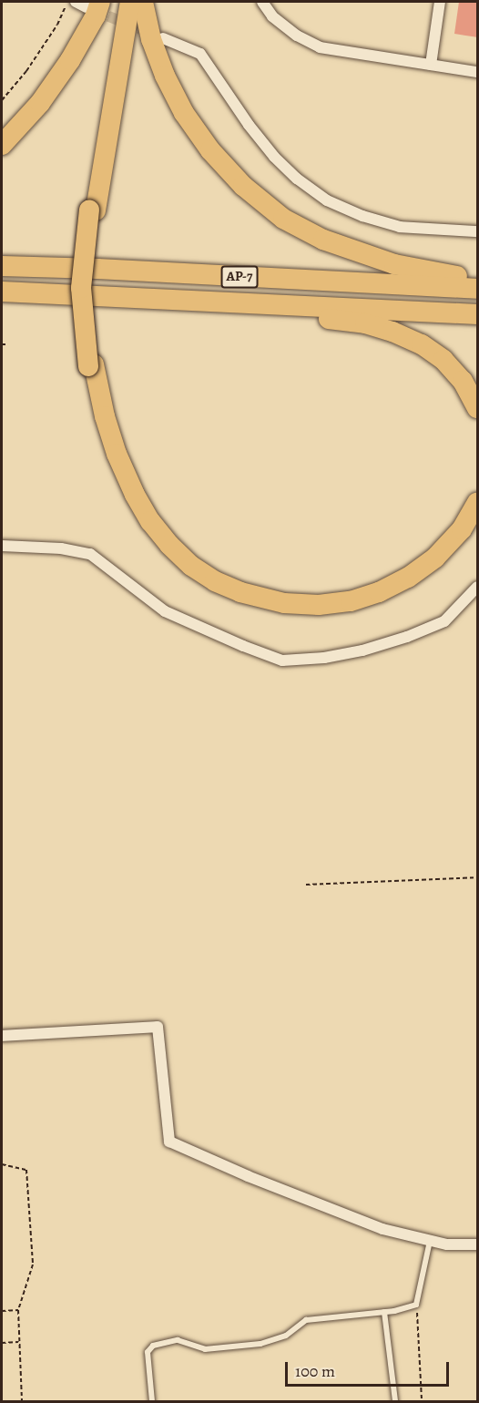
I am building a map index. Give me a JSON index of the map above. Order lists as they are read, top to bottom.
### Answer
{
  "streets": {
    "highway": ["AP-7"]
  },
  "scale_bar": "100 m"
}
